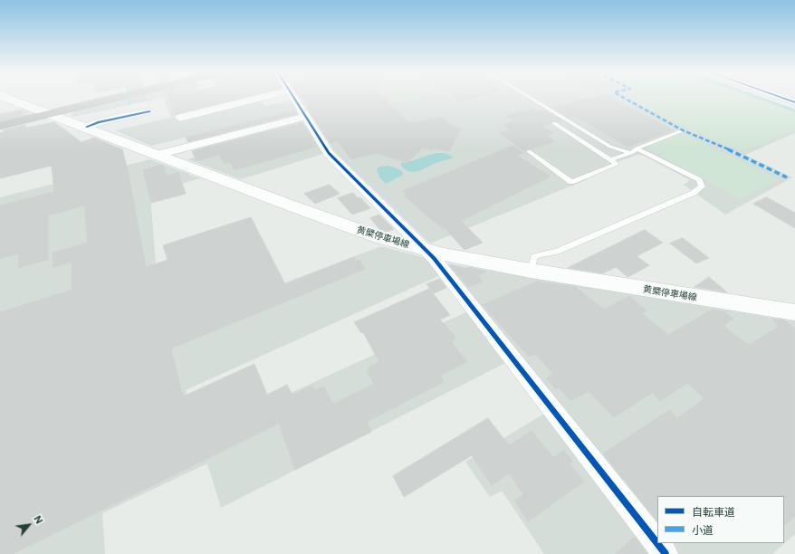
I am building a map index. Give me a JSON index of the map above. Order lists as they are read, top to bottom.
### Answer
{
  "streets": {
    "main road": ["黄檗停車場線"]
  },
  "legend": ["自転車道", "小道"],
  "north": "top right"
}
